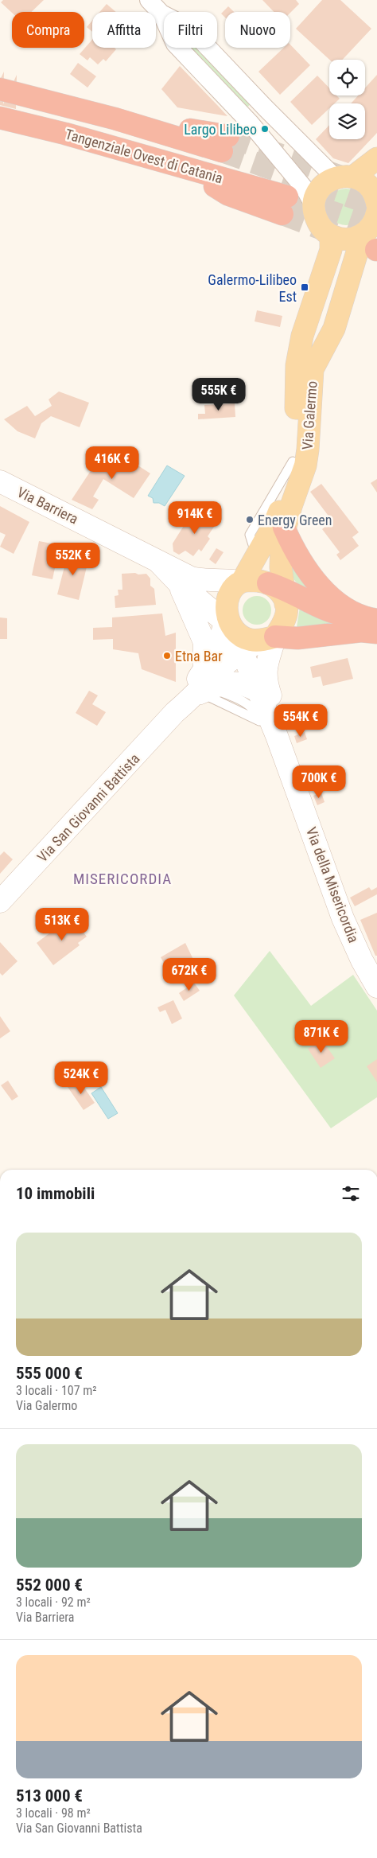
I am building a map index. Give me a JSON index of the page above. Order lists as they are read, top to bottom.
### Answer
{
  "streets": {
    "highway": ["Tangenziale Ovest di Catania"],
    "main road": [
      "Via Galermo",
      "Via Barriera",
      "Via San Giovanni Battista",
      "Via della Misericordia"
    ]
  },
  "districts": ["MISERICORDIA"],
  "places": {
    "other": ["Largo Lilibeo", "Energy Green", "Etna Bar"],
    "transit": ["Galermo-Lilibeo Est"]
  },
  "page": {
    "chip": [
      "Compra",
      "Affitta",
      "Filtri",
      "Nuovo"
    ],
    "price": [
      "555K €",
      "416K €",
      "914K €",
      "552K €",
      "554K €",
      "700K €",
      "513K €",
      "672K €",
      "871K €",
      "524K €"
    ],
    "heading": "10 immobili",
    "list": [
      {
        "name": "555 000 €",
        "note": "3 locali · 107 m² · Via Galermo"
      },
      {
        "name": "552 000 €",
        "note": "3 locali · 92 m² · Via Barriera"
      },
      {
        "name": "513 000 €",
        "note": "3 locali · 98 m² · Via San Giovanni Battista"
      }
    ]
  }
}
